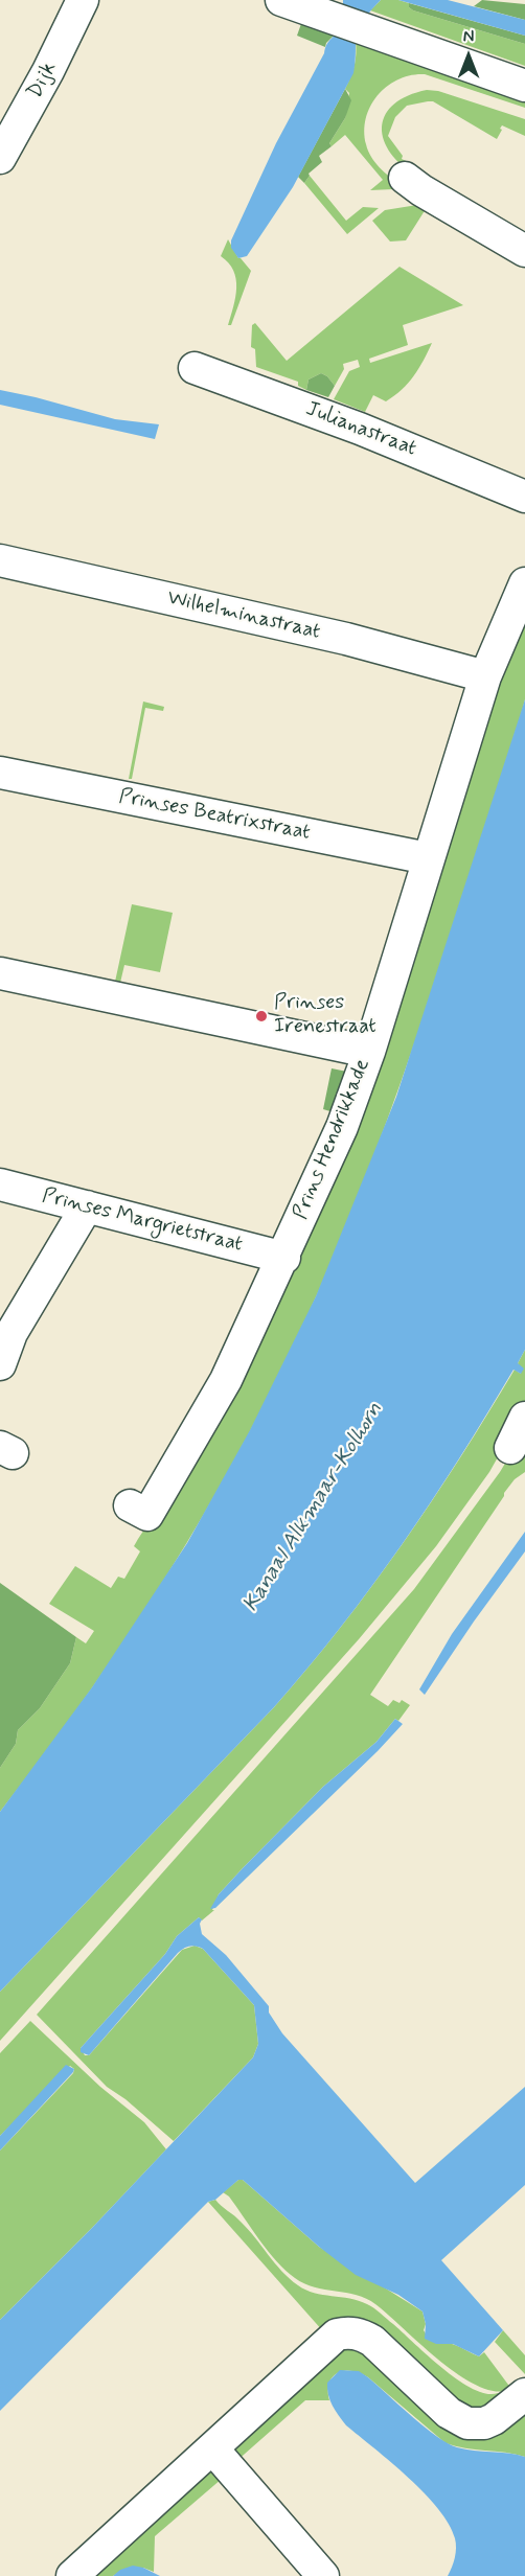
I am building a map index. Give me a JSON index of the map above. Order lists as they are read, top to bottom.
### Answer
{
  "streets": {
    "street": [
      "Dijk",
      "Julianastraat",
      "Wilhelminastraat",
      "Prinses Beatrixstraat",
      "Prins Hendrikkade",
      "Prinses Margrietstraat"
    ]
  },
  "crossings": [
    ["Wilhelminastraat", "Prins Hendrikkade"],
    ["Prinses Beatrixstraat", "Prins Hendrikkade"],
    ["Prins Hendrikkade", "Prinses Margrietstraat"]
  ],
  "water": ["Kanaal Alkmaar-Kolhorn"],
  "places": ["Prinses Irenestraat"],
  "north": "top"
}
